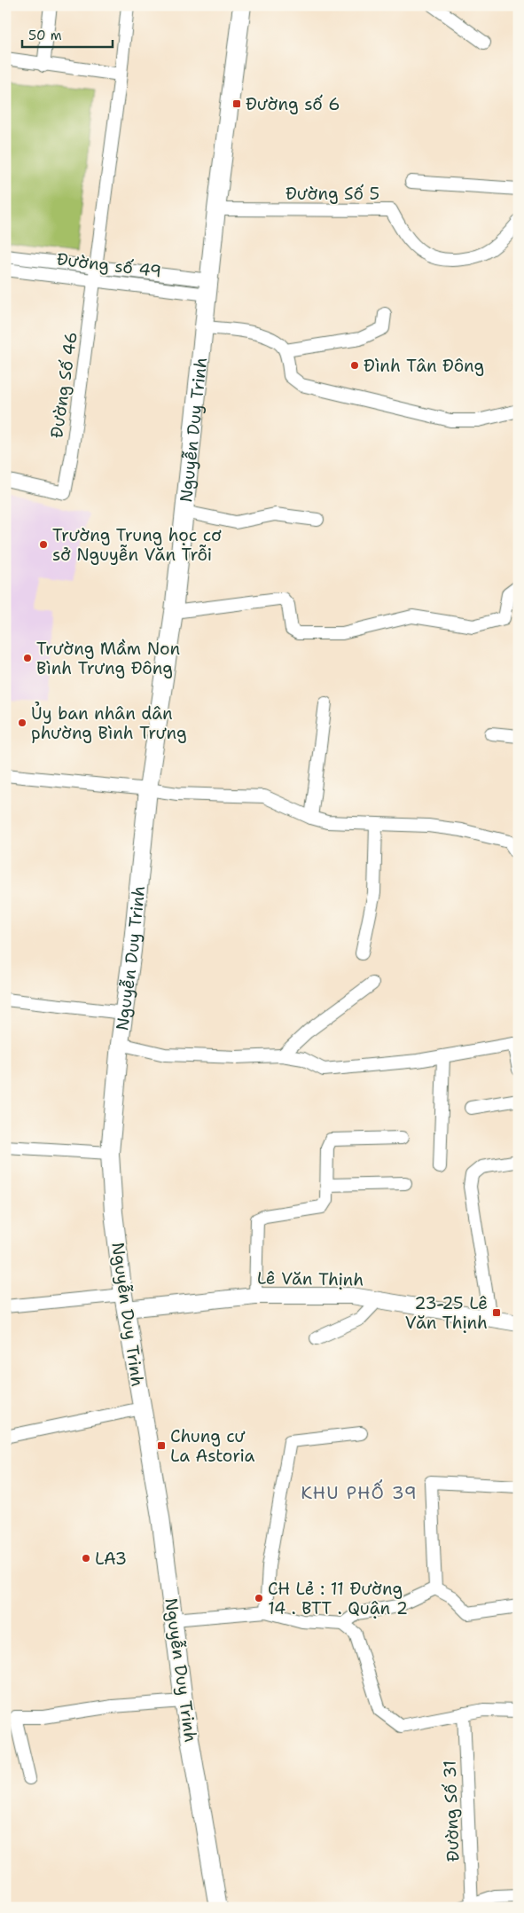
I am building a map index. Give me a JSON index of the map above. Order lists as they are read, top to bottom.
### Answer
{
  "streets": {
    "main road": ["Nguyễn Duy Trinh"],
    "street": [
      "Đường Số 5",
      "Đường số 49",
      "Đường Số 46",
      "Lê Văn Thịnh",
      "Đường Số 31"
    ]
  },
  "crossings": [
    ["Đường Số 5", "Nguyễn Duy Trinh"],
    ["Đường số 49", "Đường Số 46"],
    ["Đường số 49", "Nguyễn Duy Trinh"],
    ["Nguyễn Duy Trinh", "Lê Văn Thịnh"]
  ],
  "districts": ["KHU PHỐ 39"],
  "places": {
    "transit": ["Đường số 6", "23-25 Lê Văn Thịnh", "Chung cư La Astoria"],
    "other": [
      "Đình Tân Đông",
      "Trường Trung học cơ sở Nguyễn Văn Trỗi",
      "Trường Mầm Non Bình Trưng Đông",
      "Ủy ban nhân dân phường Bình Trưng",
      "LA3",
      "CH Lẻ : 11 Đường 14 . BTT . Quận 2"
    ]
  },
  "scale_bar": "50 m"
}
